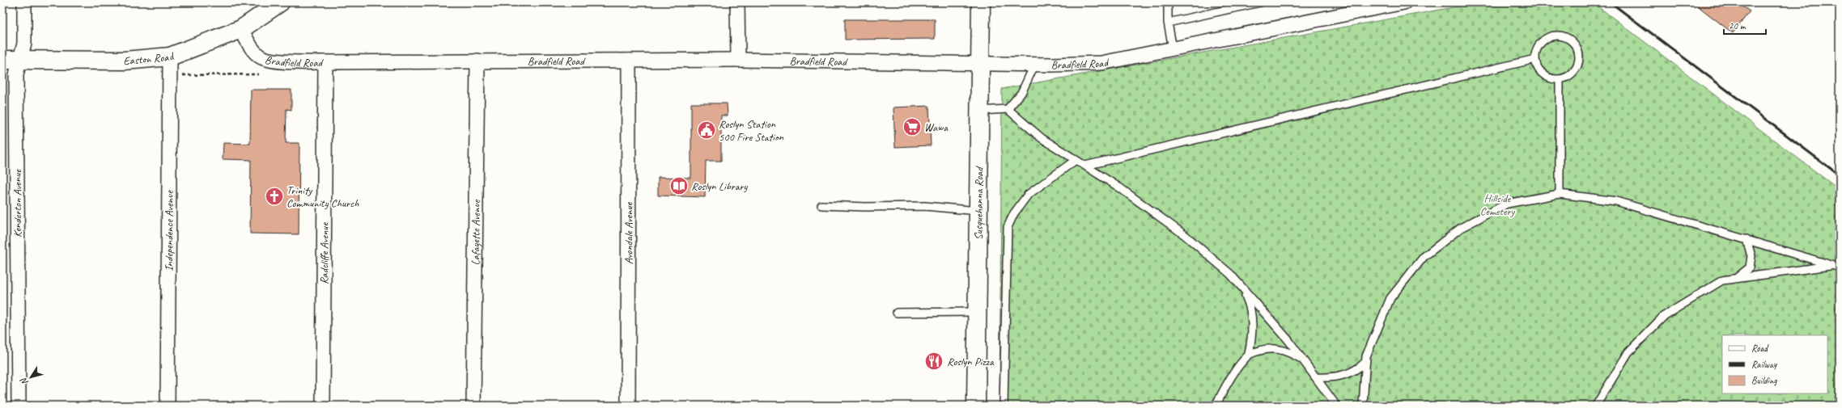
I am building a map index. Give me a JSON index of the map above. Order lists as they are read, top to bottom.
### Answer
{
  "streets": {
    "main road": ["Easton Road", "Susquehanna Road"],
    "street": [
      "Bradfield Road",
      "Kenderton Avenue",
      "Independence Avenue",
      "Lafayette Avenue",
      "Avondale Avenue",
      "Radcliffe Avenue"
    ]
  },
  "crossings": [
    ["Easton Road", "Bradfield Road"],
    ["Easton Road", "Kenderton Avenue"],
    ["Easton Road", "Independence Avenue"],
    ["Bradfield Road", "Susquehanna Road"],
    ["Bradfield Road", "Lafayette Avenue"],
    ["Bradfield Road", "Avondale Avenue"],
    ["Bradfield Road", "Radcliffe Avenue"]
  ],
  "parks": ["Hillside Cemetery"],
  "places": {
    "supermarket": ["Wawa"],
    "public building": ["Roslyn Station 500 Fire Station"],
    "library": ["Roslyn Library"],
    "church": ["Trinity Community Church"],
    "restaurant": ["Roslyn Pizza"]
  },
  "legend": ["Road", "Railway", "Building"],
  "scale_bar": "20 m",
  "north": "bottom left"
}
